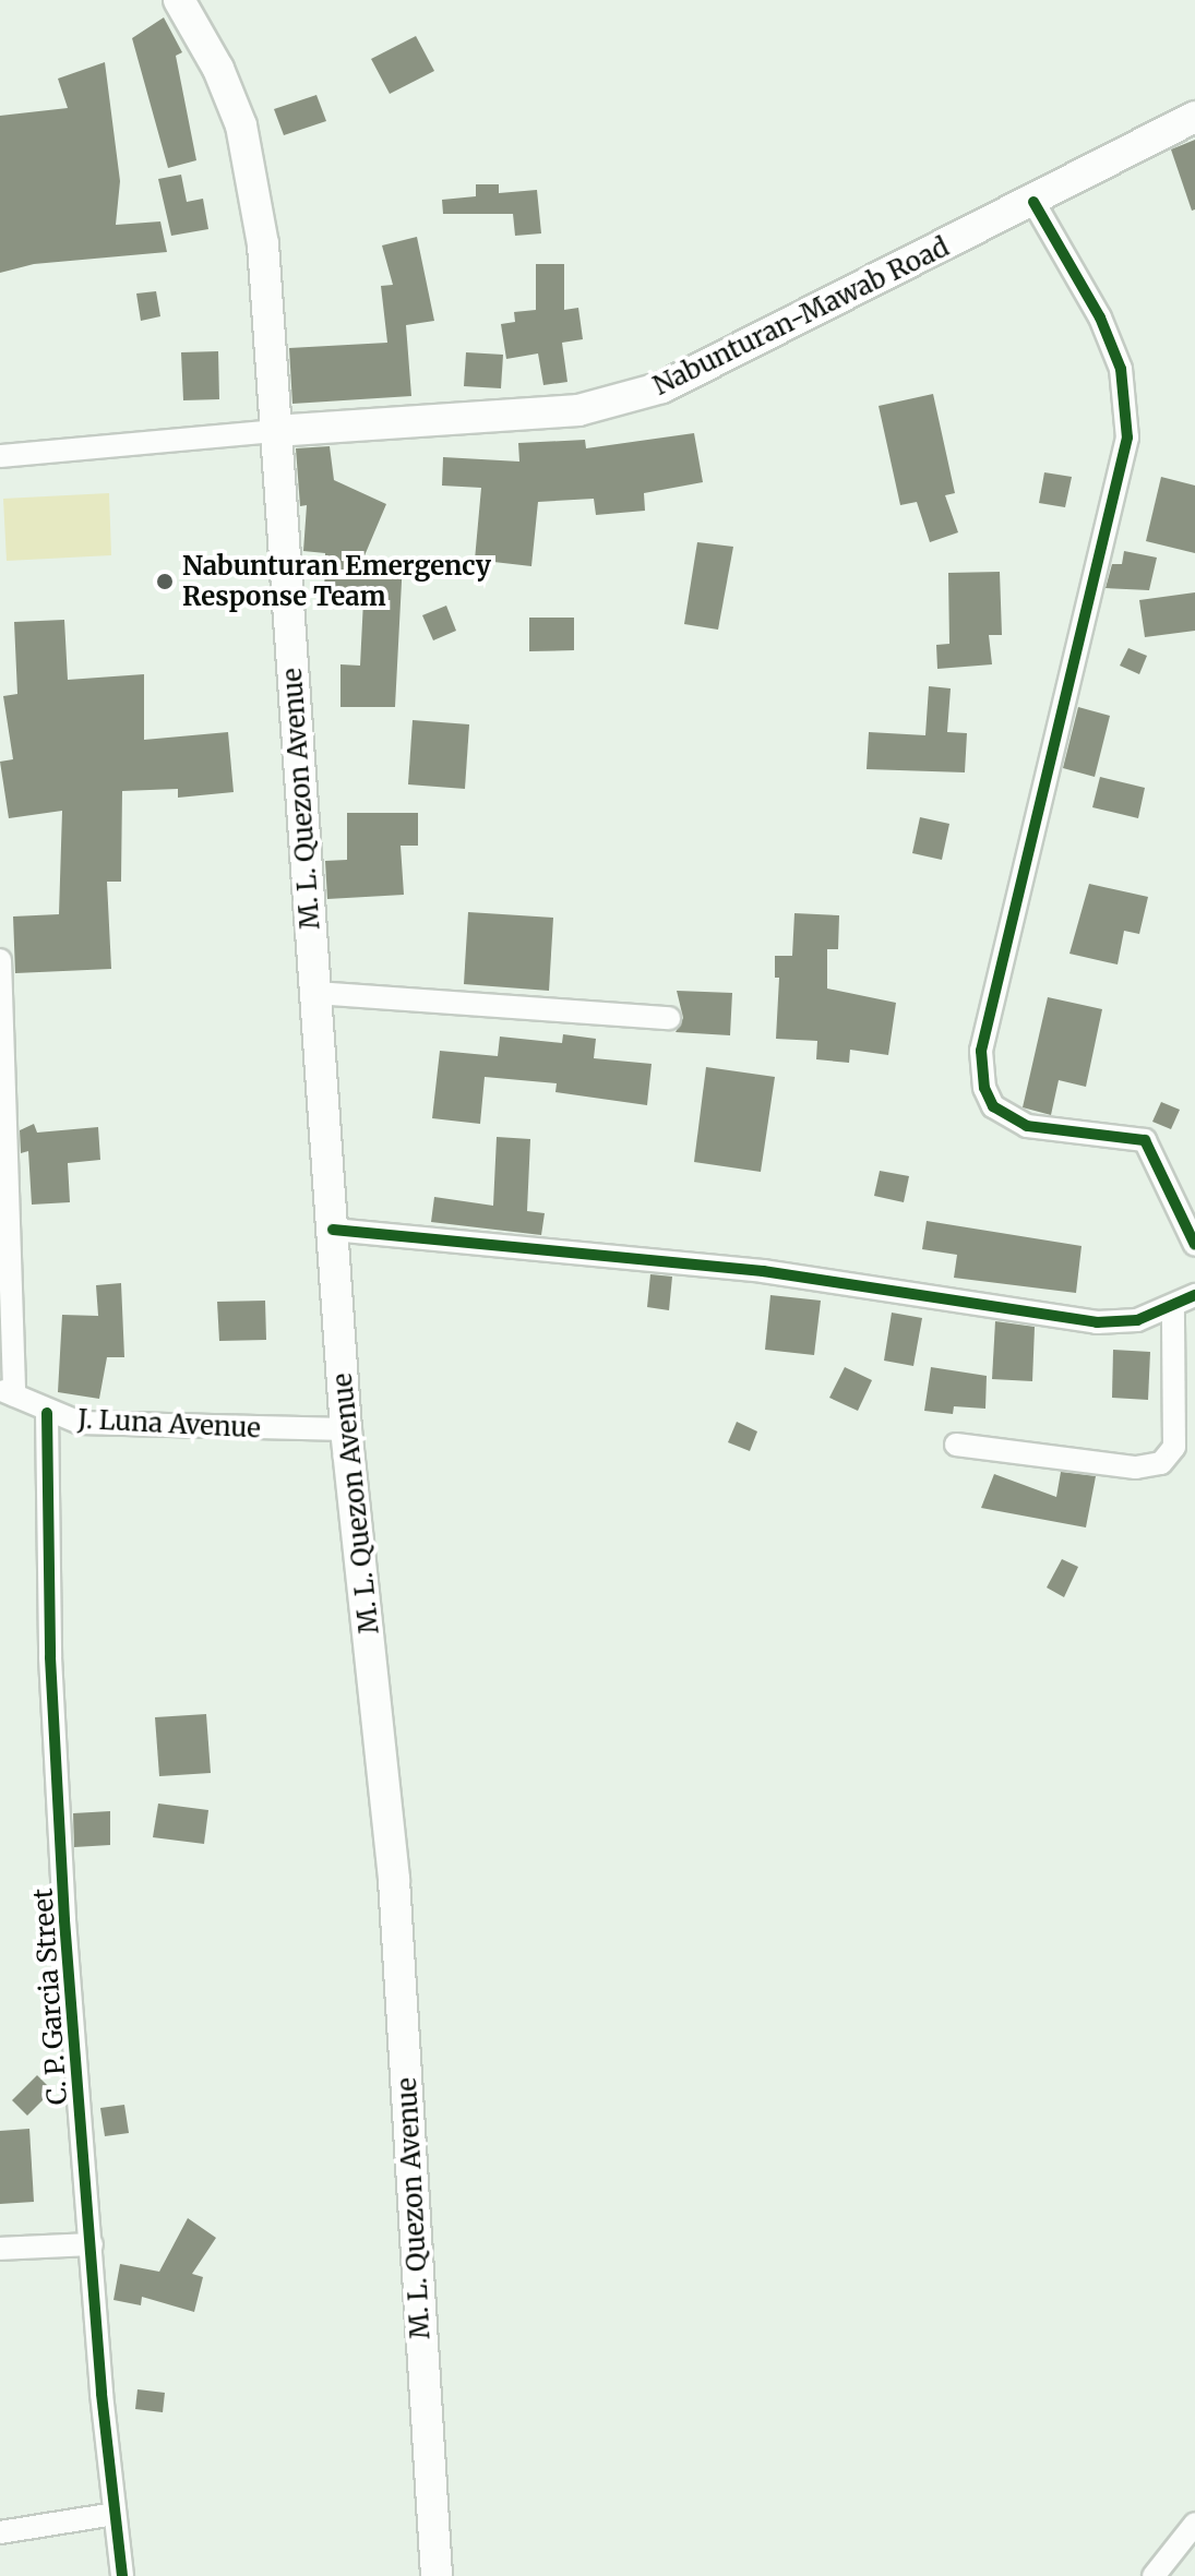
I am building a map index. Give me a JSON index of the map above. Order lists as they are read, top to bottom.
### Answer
{
  "streets": {
    "main road": ["Nabunturan-Mawab Road", "M. L. Quezon Avenue"],
    "street": ["J. Luna Avenue", "C. P. Garcia Street"]
  },
  "crossings": [
    ["Nabunturan-Mawab Road", "M. L. Quezon Avenue"],
    ["M. L. Quezon Avenue", "J. Luna Avenue"],
    ["J. Luna Avenue", "C. P. Garcia Street"]
  ],
  "places": ["Nabunturan Emergency Response Team"]
}
